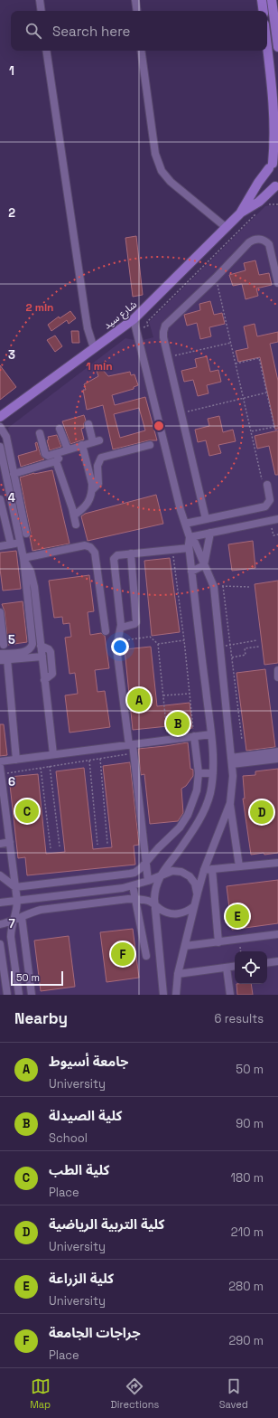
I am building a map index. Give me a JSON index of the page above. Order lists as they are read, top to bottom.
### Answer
{
  "streets": {
    "main road": ["شارع سيد"]
  },
  "scale_bar": "50 m",
  "page": {
    "search": "Search here",
    "pins": [
      "A",
      "B",
      "C",
      "D",
      "E",
      "F"
    ],
    "scale": "50 m",
    "heading": ["Nearby", "6 results"],
    "list": [
      {
        "mark": "A",
        "name": "جامعة أسيوط",
        "note": "University",
        "value": "50 m"
      },
      {
        "mark": "B",
        "name": "كلية الصيدلة",
        "note": "School",
        "value": "90 m"
      },
      {
        "mark": "C",
        "name": "كلية الطب",
        "note": "Place",
        "value": "180 m"
      },
      {
        "mark": "D",
        "name": "كلية التربية الرياضية",
        "note": "University",
        "value": "210 m"
      },
      {
        "mark": "E",
        "name": "كلية الزراعة",
        "note": "University",
        "value": "280 m"
      },
      {
        "mark": "F",
        "name": "جراجات الجامعة",
        "note": "Place",
        "value": "290 m"
      }
    ],
    "nav": ["Map", "Directions", "Saved"]
  },
  "grid": {
    "rows": [
      "1",
      "2",
      "3",
      "4",
      "5",
      "6",
      "7"
    ]
  },
  "rings": ["2 min", "1 min"]
}
